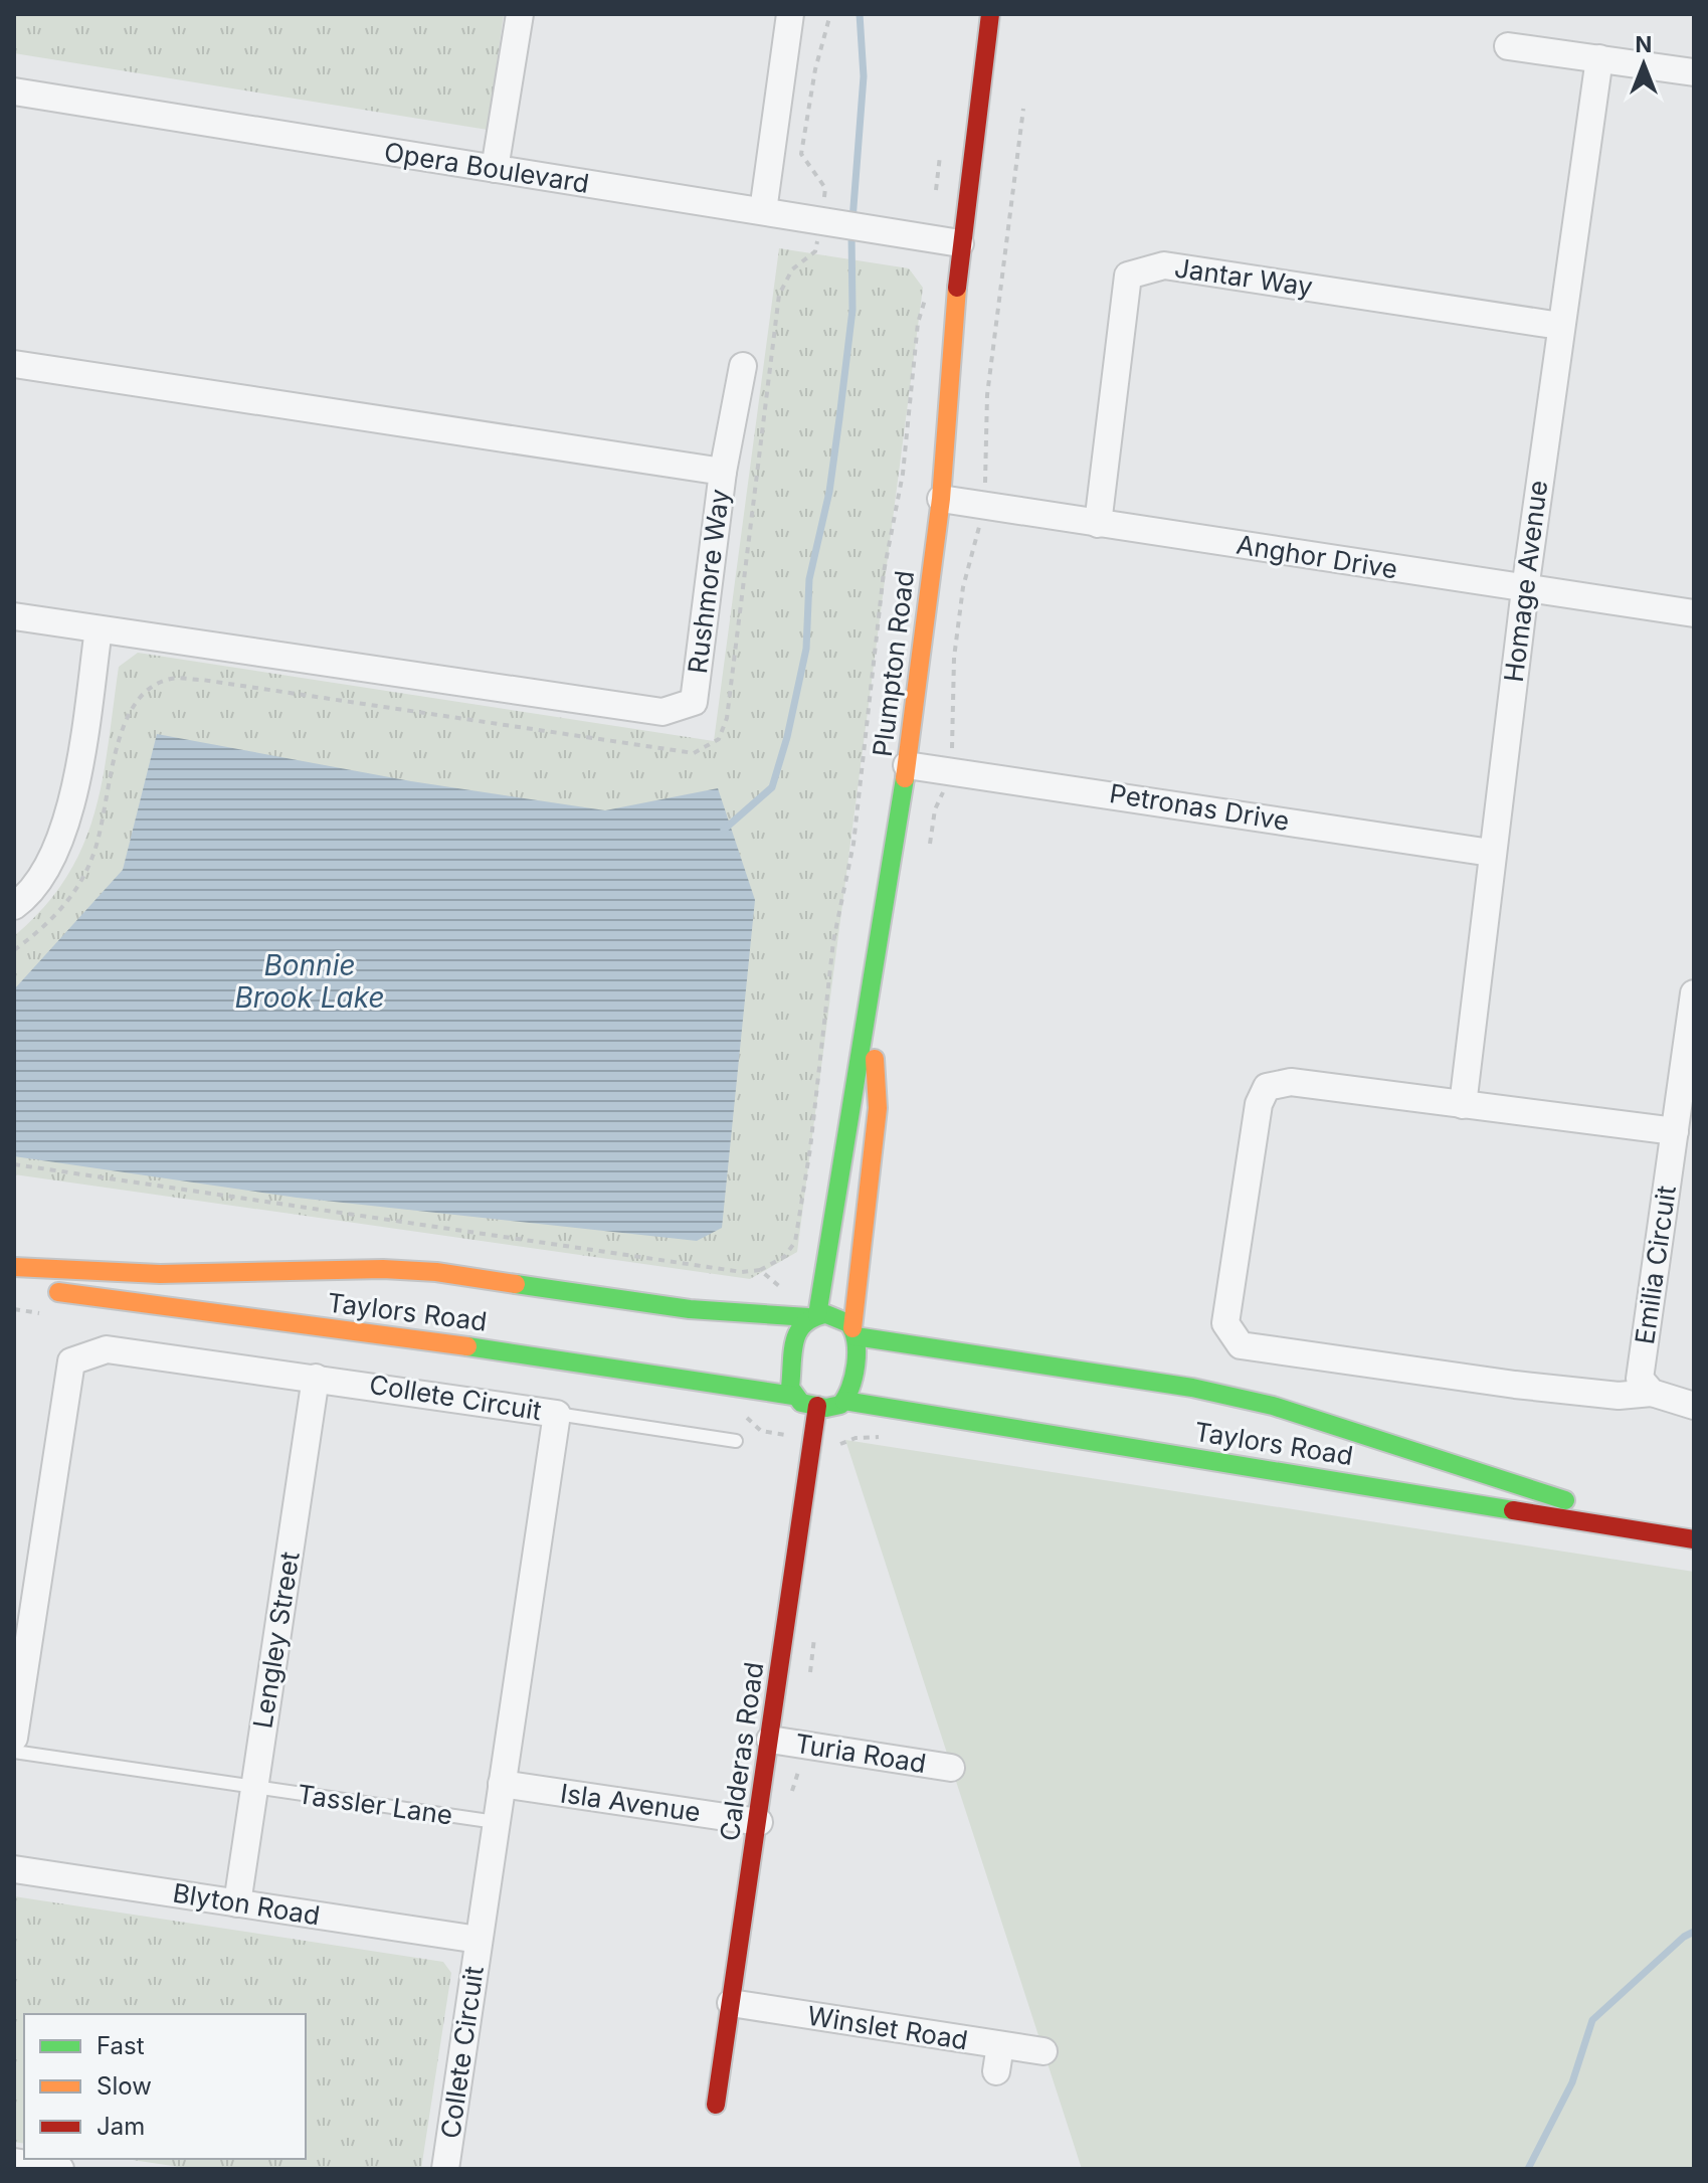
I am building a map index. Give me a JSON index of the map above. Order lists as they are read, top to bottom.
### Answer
{
  "streets": {
    "street": [
      "Opera Boulevard",
      "Jantar Way",
      "Anghor Drive",
      "Rushmore Way",
      "Homage Avenue",
      "Plumpton Road",
      "Petronas Drive",
      "Emilia Circuit",
      "Taylors Road",
      "Collete Circuit",
      "Lengley Street",
      "Calderas Road",
      "Turia Road",
      "Isla Avenue",
      "Blyton Road",
      "Winslet Road"
    ],
    "lane": ["Tassler Lane"]
  },
  "crossings": [
    ["Opera Boulevard", "Plumpton Road"],
    ["Jantar Way", "Anghor Drive"],
    ["Jantar Way", "Homage Avenue"],
    ["Anghor Drive", "Homage Avenue"],
    ["Anghor Drive", "Plumpton Road"],
    ["Homage Avenue", "Petronas Drive"],
    ["Plumpton Road", "Petronas Drive"],
    ["Plumpton Road", "Taylors Road"],
    ["Plumpton Road", "Calderas Road"],
    ["Taylors Road", "Calderas Road"],
    ["Collete Circuit", "Lengley Street"],
    ["Collete Circuit", "Isla Avenue"],
    ["Collete Circuit", "Tassler Lane"],
    ["Collete Circuit", "Blyton Road"],
    ["Lengley Street", "Tassler Lane"],
    ["Lengley Street", "Blyton Road"],
    ["Calderas Road", "Turia Road"],
    ["Calderas Road", "Isla Avenue"],
    ["Calderas Road", "Winslet Road"]
  ],
  "water": ["Bonnie Brook Lake"],
  "legend": ["Fast", "Slow", "Jam"],
  "north": "top"
}
